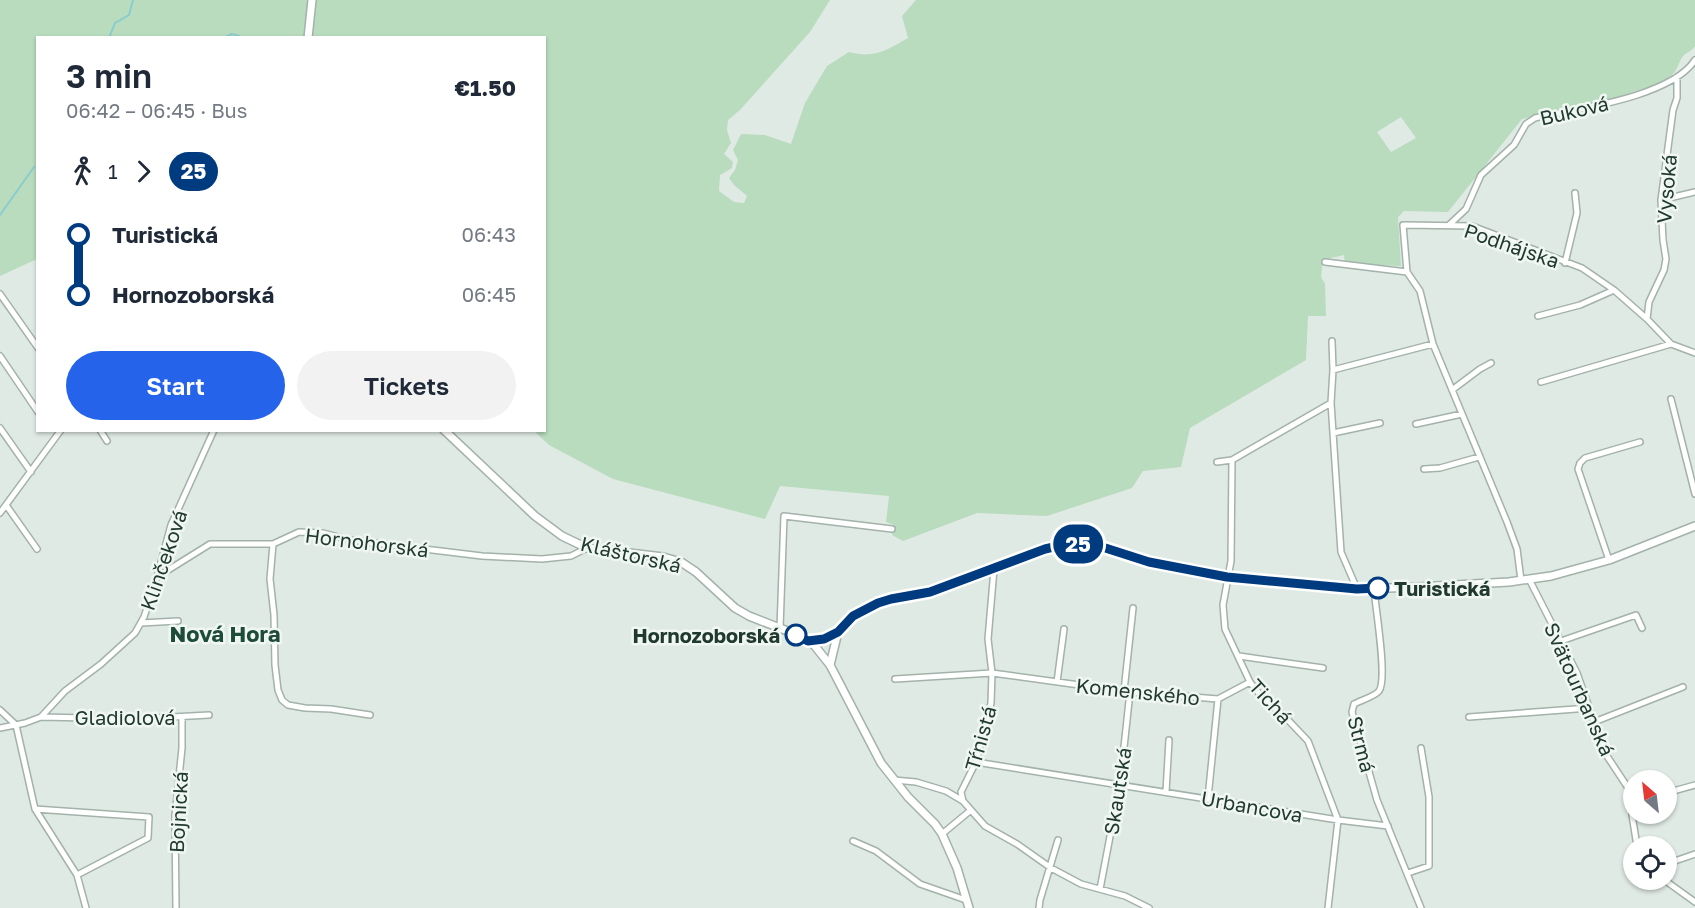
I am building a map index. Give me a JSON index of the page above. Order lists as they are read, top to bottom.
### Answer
{
  "streets": {
    "street": [
      "Buková",
      "Vysoká",
      "Podhájska",
      "Hornohorská",
      "Kláštorská",
      "Klinčeková",
      "Svätourbanská",
      "Komenského",
      "Tichá",
      "Gladiolová",
      "Tŕnistá",
      "Strmá",
      "Skautská",
      "Urbancova",
      "Bojnická"
    ]
  },
  "crossings": [
    ["Buková", "Vysoká"],
    ["Buková", "Podhájska"],
    ["Vysoká", "Podhájska"],
    ["Hornohorská", "Kláštorská"],
    ["Hornohorská", "Klinčeková"],
    ["Klinčeková", "Gladiolová"],
    ["Komenského", "Tichá"],
    ["Komenského", "Tŕnistá"],
    ["Komenského", "Skautská"],
    ["Tichá", "Urbancova"],
    ["Gladiolová", "Bojnická"],
    ["Tŕnistá", "Urbancova"],
    ["Strmá", "Urbancova"],
    ["Skautská", "Urbancova"]
  ],
  "districts": ["Nová Hora"],
  "places": ["Turistická", "Hornozoborská"],
  "lines": ["bus line 25"],
  "north": "top left",
  "page": {
    "on_map": "25",
    "heading": ["3 min", "06:42 – 06:45 · Bus", "€1.50"],
    "legs": ["1", "25"],
    "list": [
      {
        "name": "Turistická",
        "value": "06:43"
      },
      {
        "name": "Hornozoborská",
        "value": "06:45"
      }
    ],
    "buttons": ["Start", "Tickets"]
  }
}
